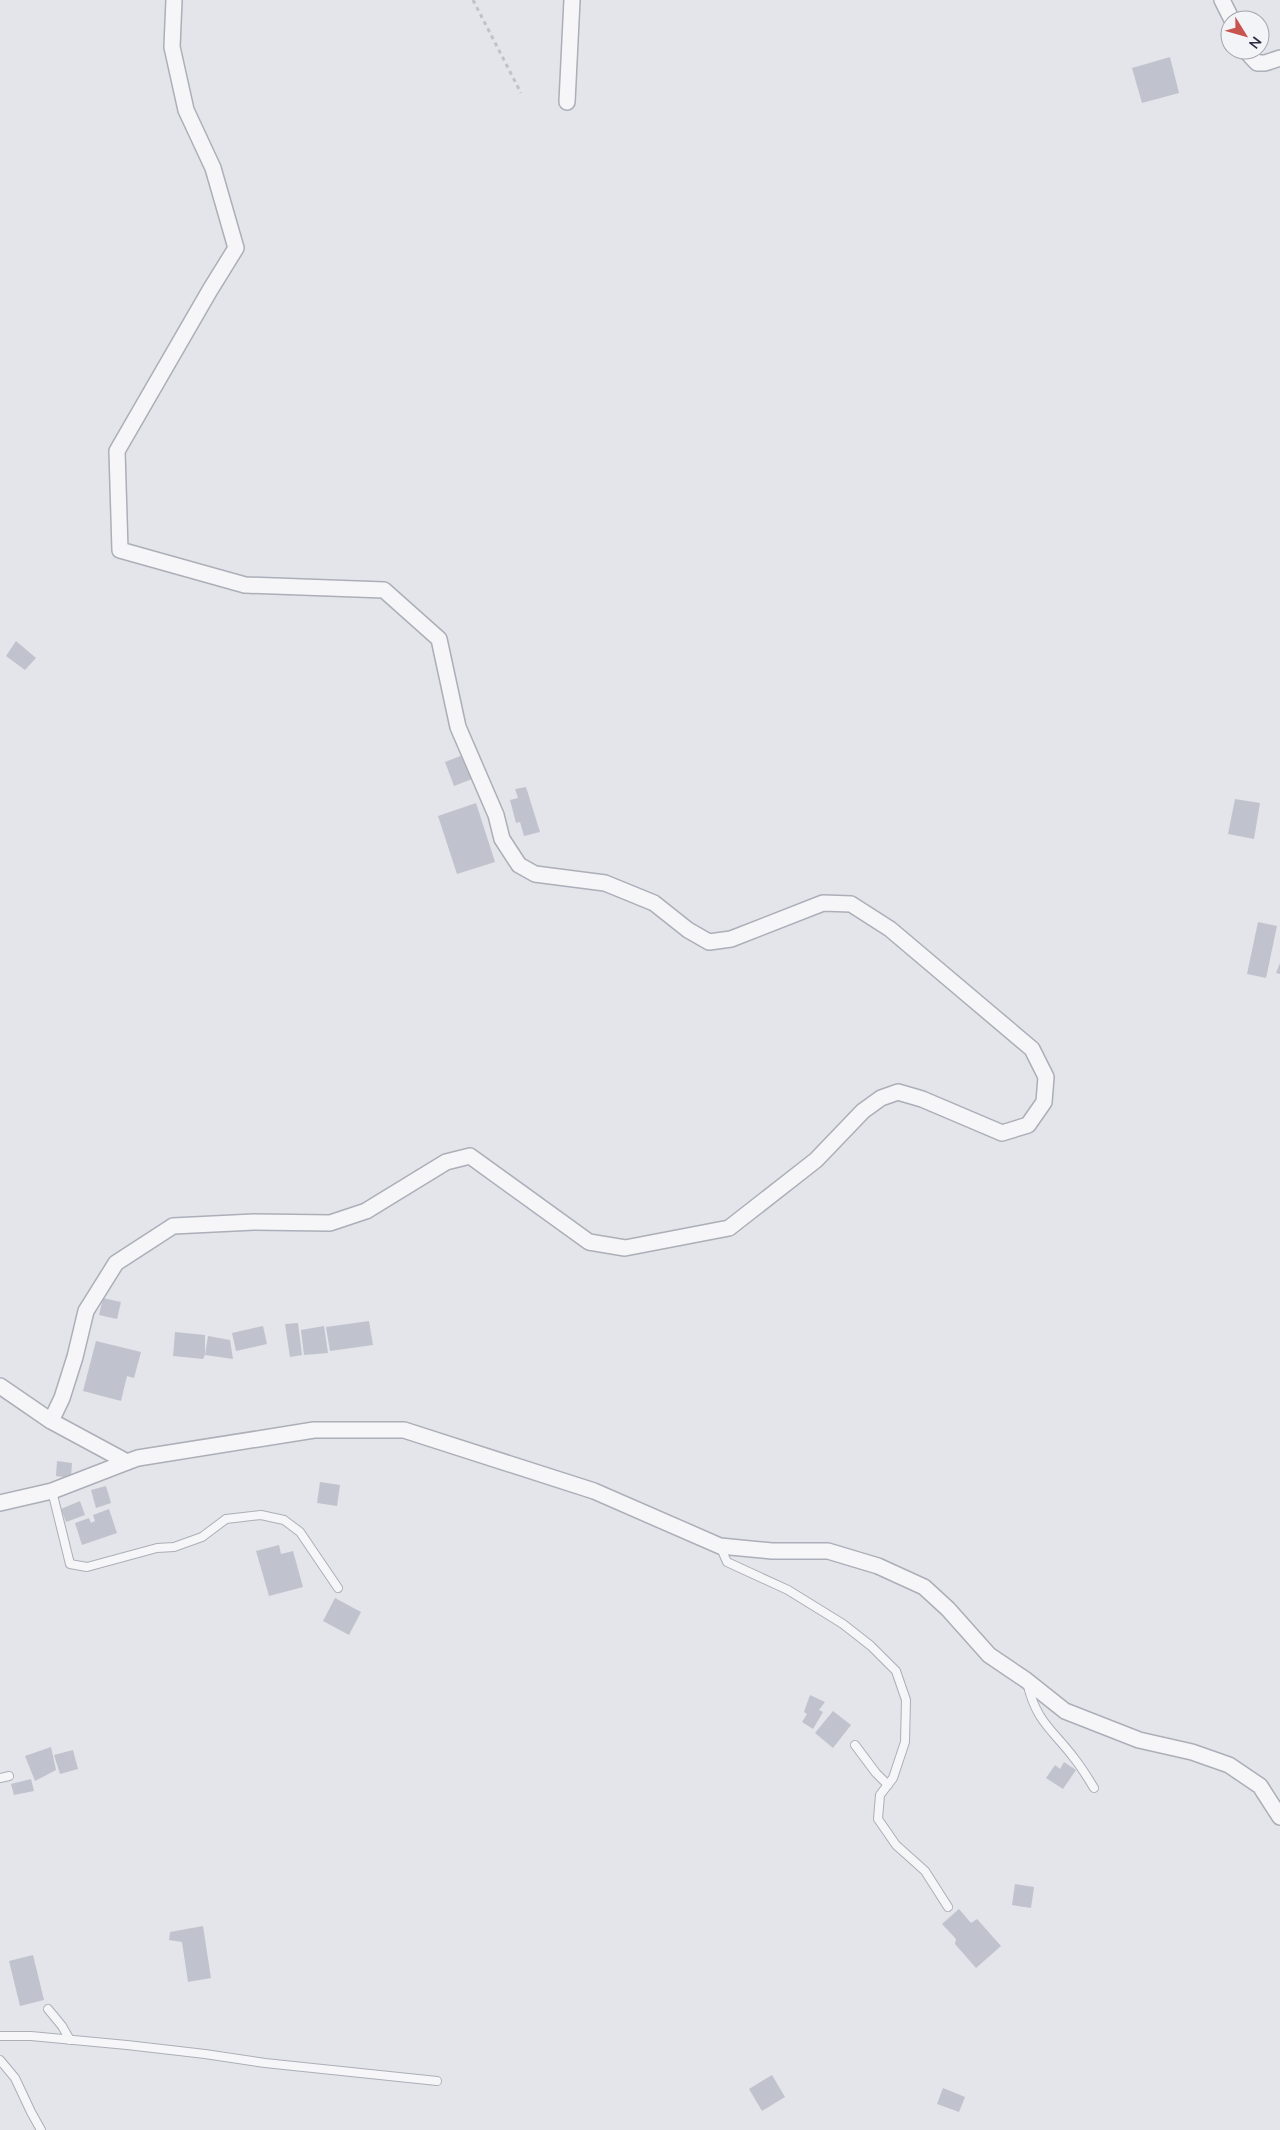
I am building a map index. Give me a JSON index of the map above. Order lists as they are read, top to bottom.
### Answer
{
  "north": "bottom right"
}
